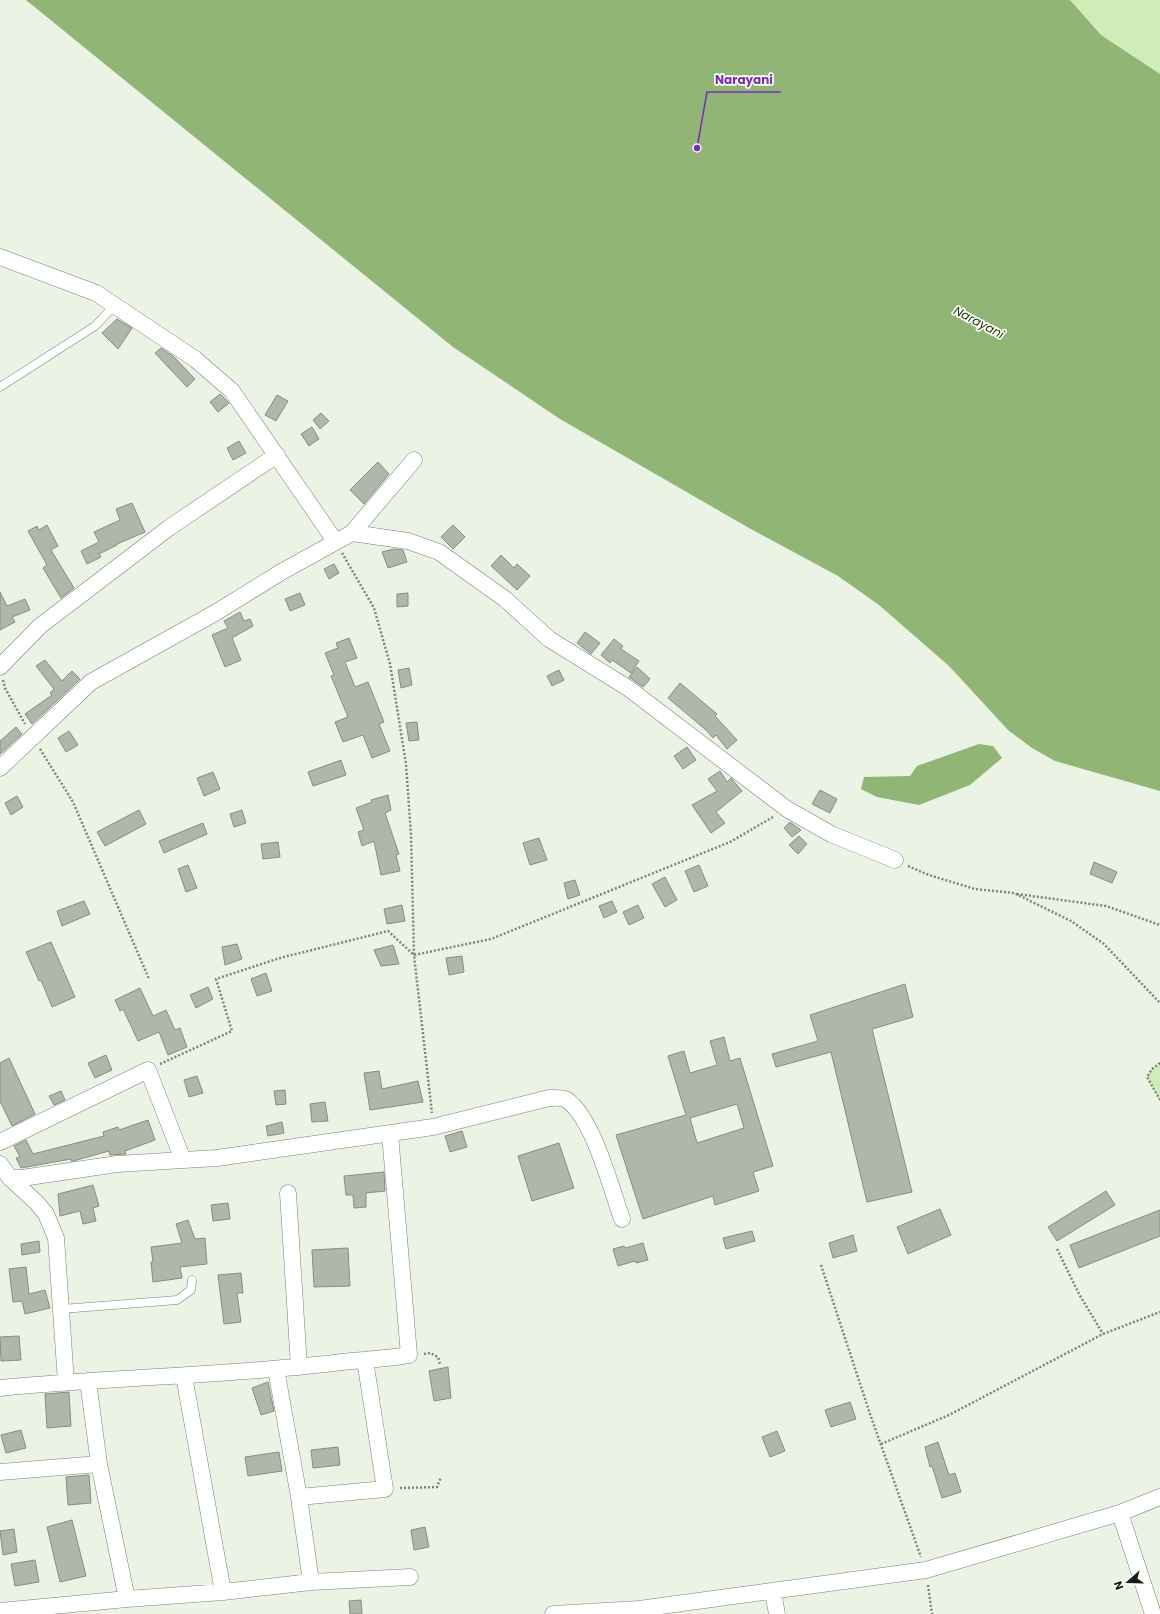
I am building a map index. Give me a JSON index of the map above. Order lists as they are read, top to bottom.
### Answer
{
  "water": ["Narayani"],
  "places": ["Narayani"],
  "north": "left"
}
